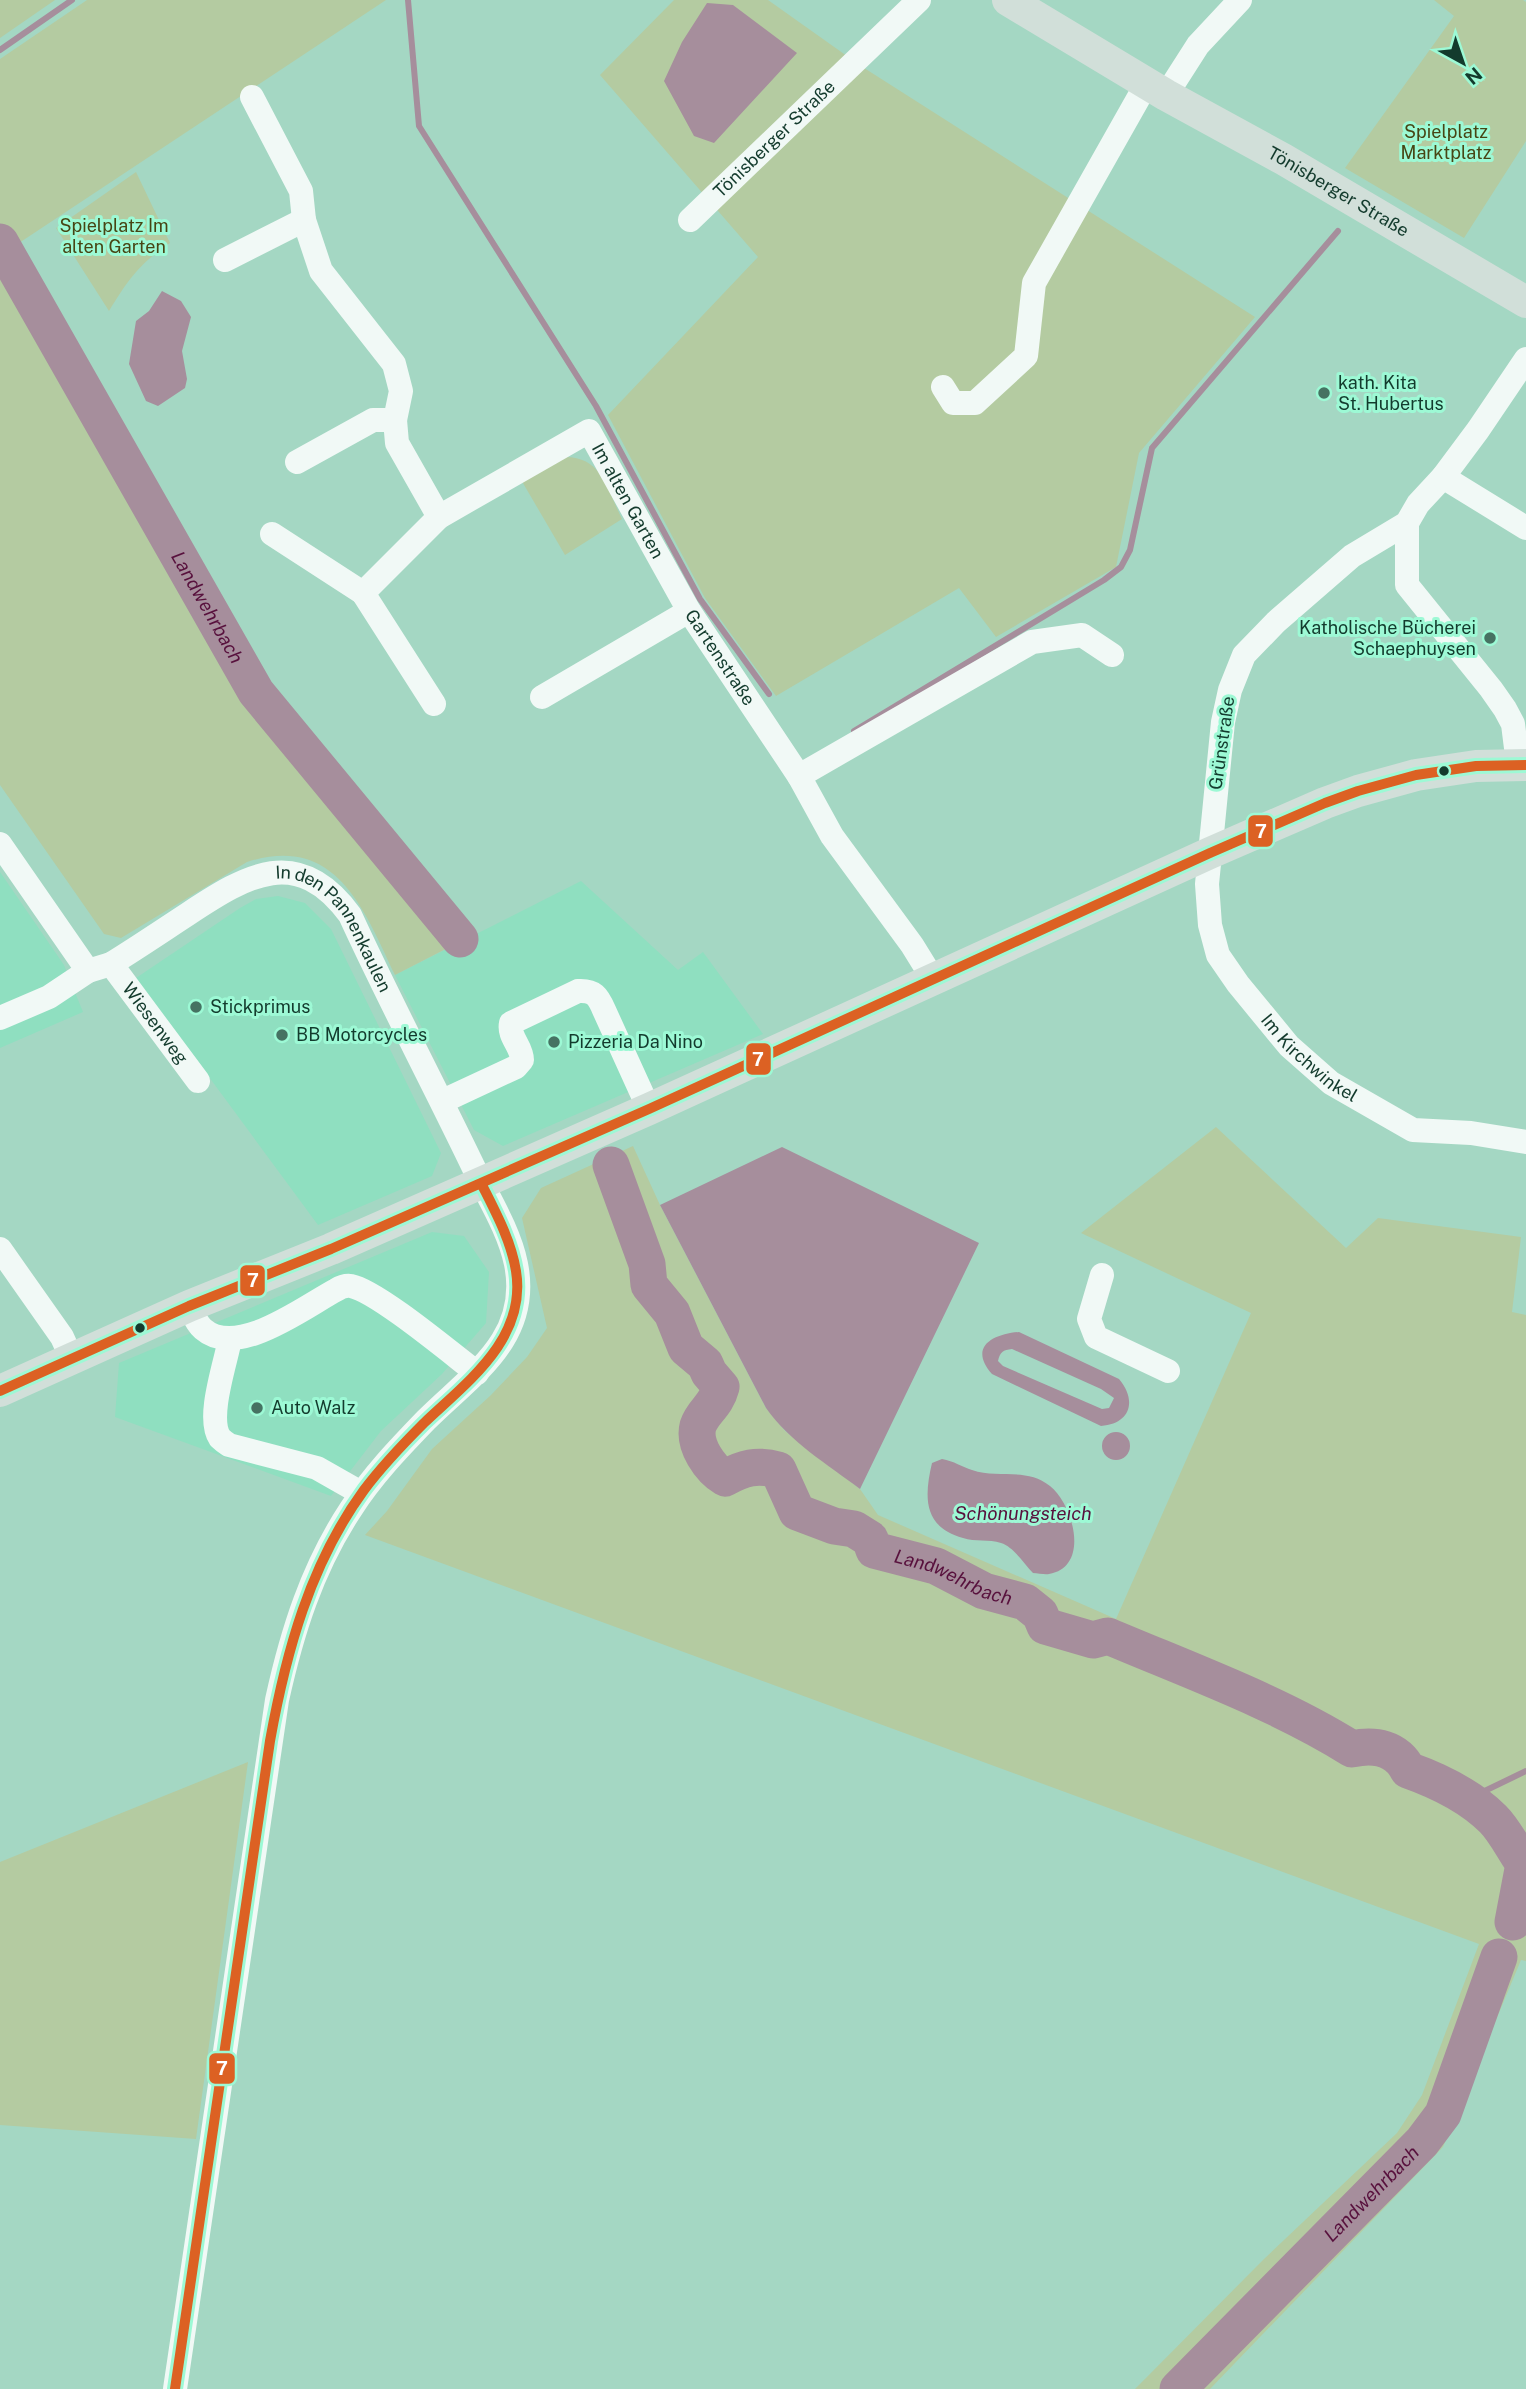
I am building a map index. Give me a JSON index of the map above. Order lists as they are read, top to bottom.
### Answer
{
  "streets": {
    "main road": ["Tönisberger Straße"],
    "street": [
      "Im alten Garten",
      "Gartenstraße",
      "Grünstraße",
      "In den Pannenkaulen",
      "Wiesenweg",
      "Im Kirchwinkel"
    ]
  },
  "crossings": [
    ["Im alten Garten", "Gartenstraße"],
    ["Grünstraße", "Im Kirchwinkel"],
    ["In den Pannenkaulen", "Wiesenweg"]
  ],
  "water": ["Landwehrbach", "Schönungsteich"],
  "parks": ["Spielplatz Marktplatz", "Spielplatz Im alten Garten"],
  "places": [
    "kath. Kita St. Hubertus",
    "Katholische Bücherei Schaephuysen",
    "Stickprimus",
    "BB Motorcycles",
    "Pizzeria Da Nino",
    "Auto Walz"
  ],
  "lines": ["transit line 7"],
  "north": "bottom right"
}
